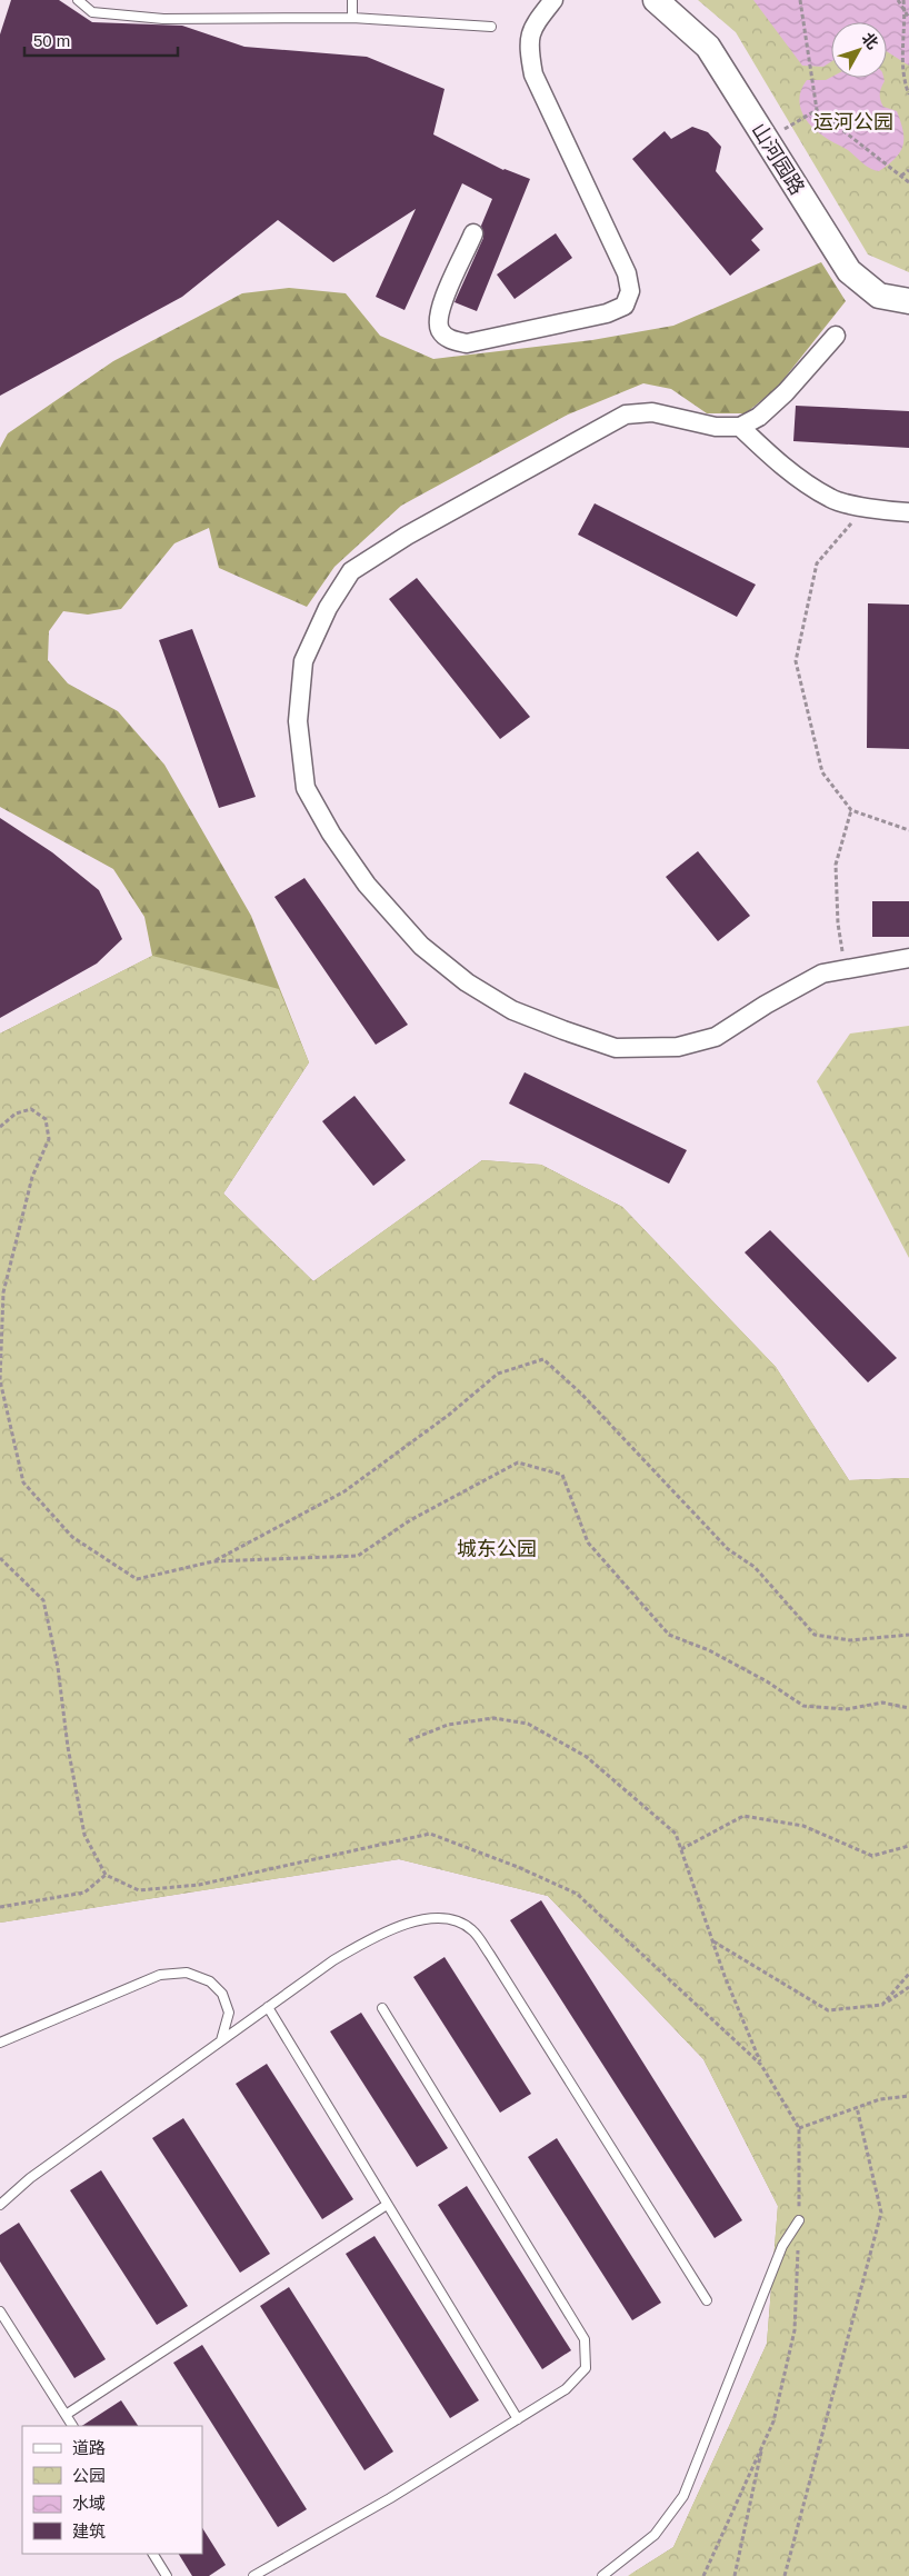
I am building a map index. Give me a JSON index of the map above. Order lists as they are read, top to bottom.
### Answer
{
  "streets": {
    "street": ["山河园路"]
  },
  "parks": ["运河公园", "城东公园"],
  "legend": [
    "道路",
    "公园",
    "水域",
    "建筑"
  ],
  "scale_bar": "50 m",
  "north": "top right"
}
